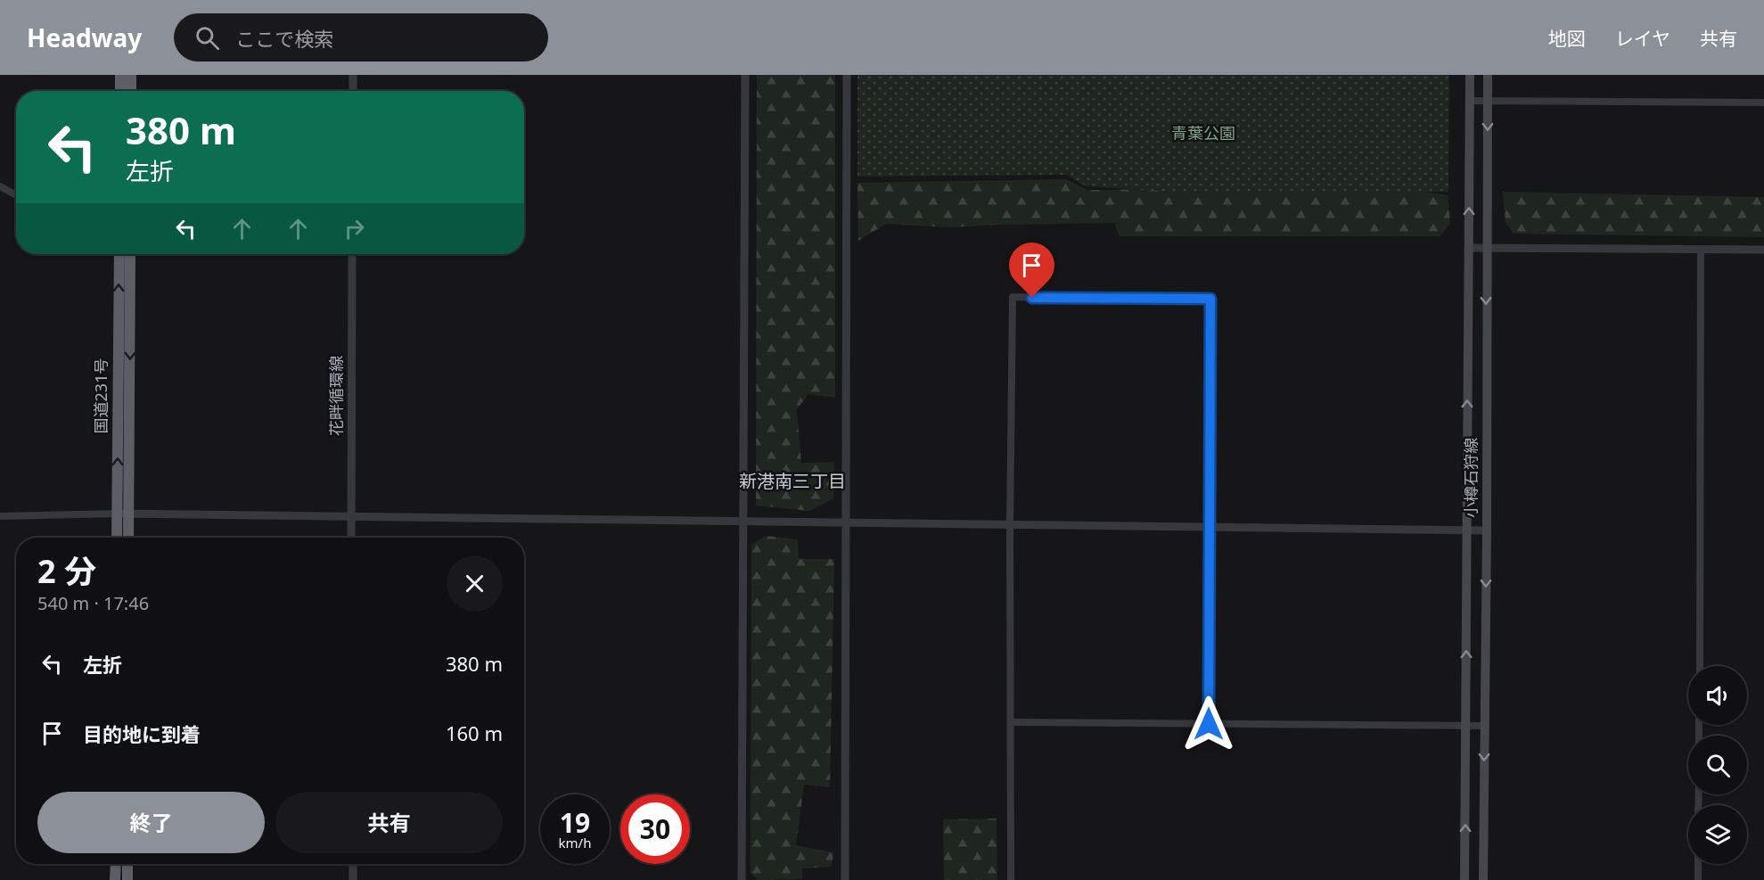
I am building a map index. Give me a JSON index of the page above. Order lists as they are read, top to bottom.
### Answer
{
  "streets": {
    "highway": ["国道231号"],
    "main road": ["小樽石狩線"],
    "street": ["花畔循環線"]
  },
  "districts": ["新港南三丁目"],
  "parks": ["青葉公園"],
  "page": {
    "header": "Headway",
    "search": "ここで検索",
    "nav": ["地図", "レイヤ", "共有"],
    "turn": ["380 m", "左折"],
    "heading": ["2 分", "540 m · 17:46"],
    "list": [
      {
        "name": "左折",
        "value": "380 m"
      },
      {
        "name": "目的地に到着",
        "value": "160 m"
      }
    ],
    "buttons": ["終了", "共有"],
    "speed": "19 km/h",
    "limit": "30"
  }
}
